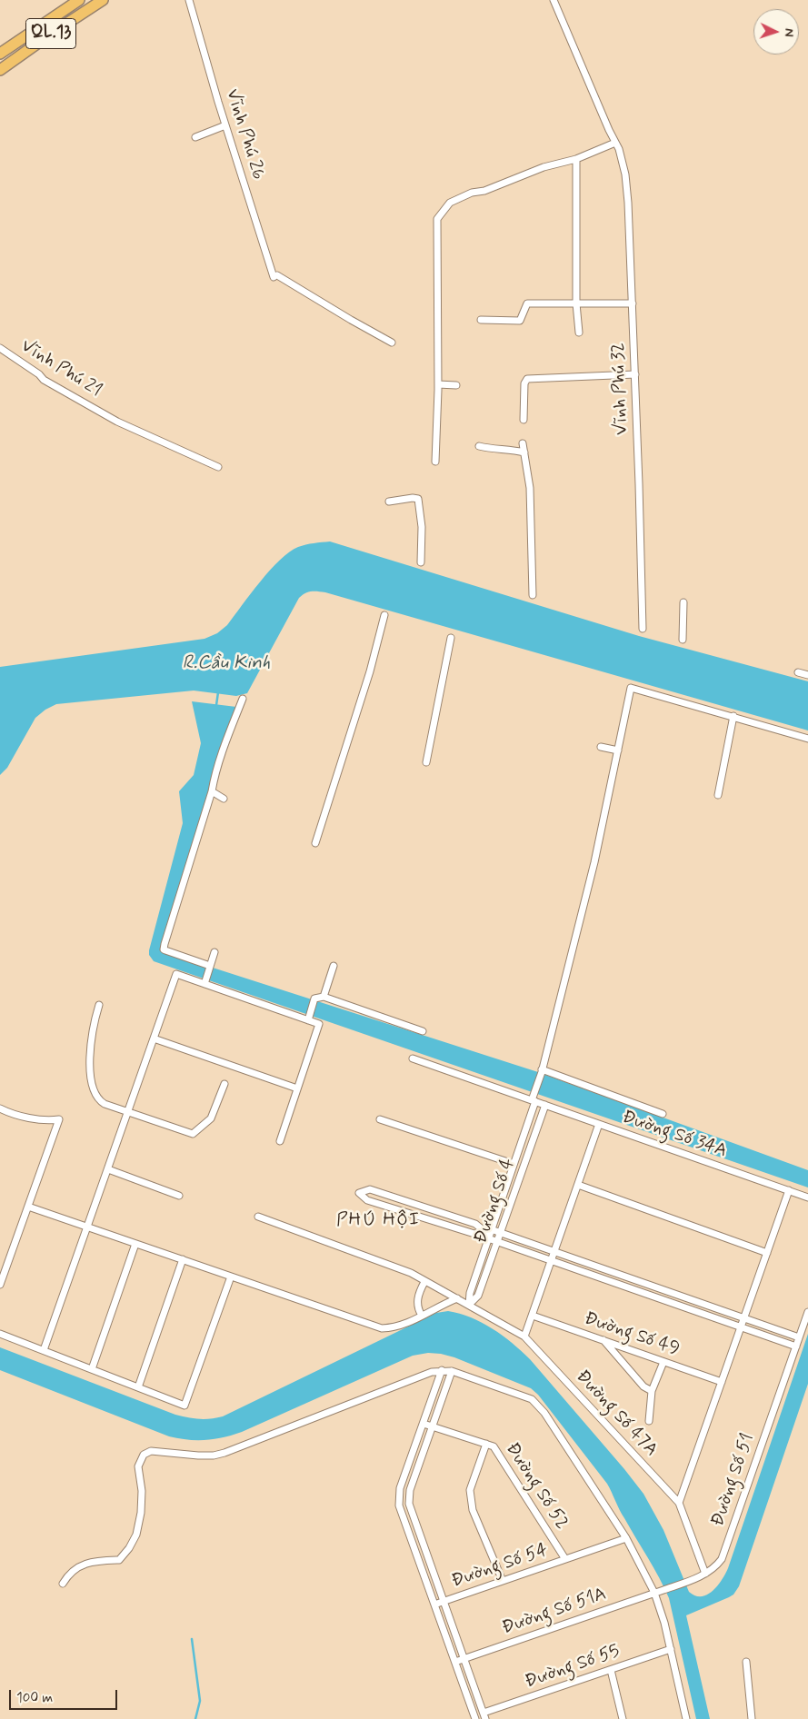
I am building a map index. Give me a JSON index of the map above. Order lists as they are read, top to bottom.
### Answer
{
  "streets": {
    "highway": ["QL.13"],
    "street": [
      "Vĩnh Phú 26",
      "Vĩnh Phú 21",
      "Vĩnh Phú 32",
      "Đường Số 34A",
      "Đường Số 4",
      "Đường Số 49",
      "Đường Số 47A",
      "Đường Số 51",
      "Đường Số 52",
      "Đường Số 54",
      "Đường Số 51A",
      "Đường Số 55"
    ]
  },
  "crossings": [
    ["Đường Số 34A", "Đường Số 4"],
    ["Đường Số 4", "Đường Số 47A"],
    ["Đường Số 47A", "Đường Số 51"],
    ["Đường Số 51", "Đường Số 51A"],
    ["Đường Số 52", "Đường Số 54"]
  ],
  "districts": ["PHÚ HỘI"],
  "water": ["R.Cầu Kinh"],
  "scale_bar": "100 m",
  "north": "right"
}
